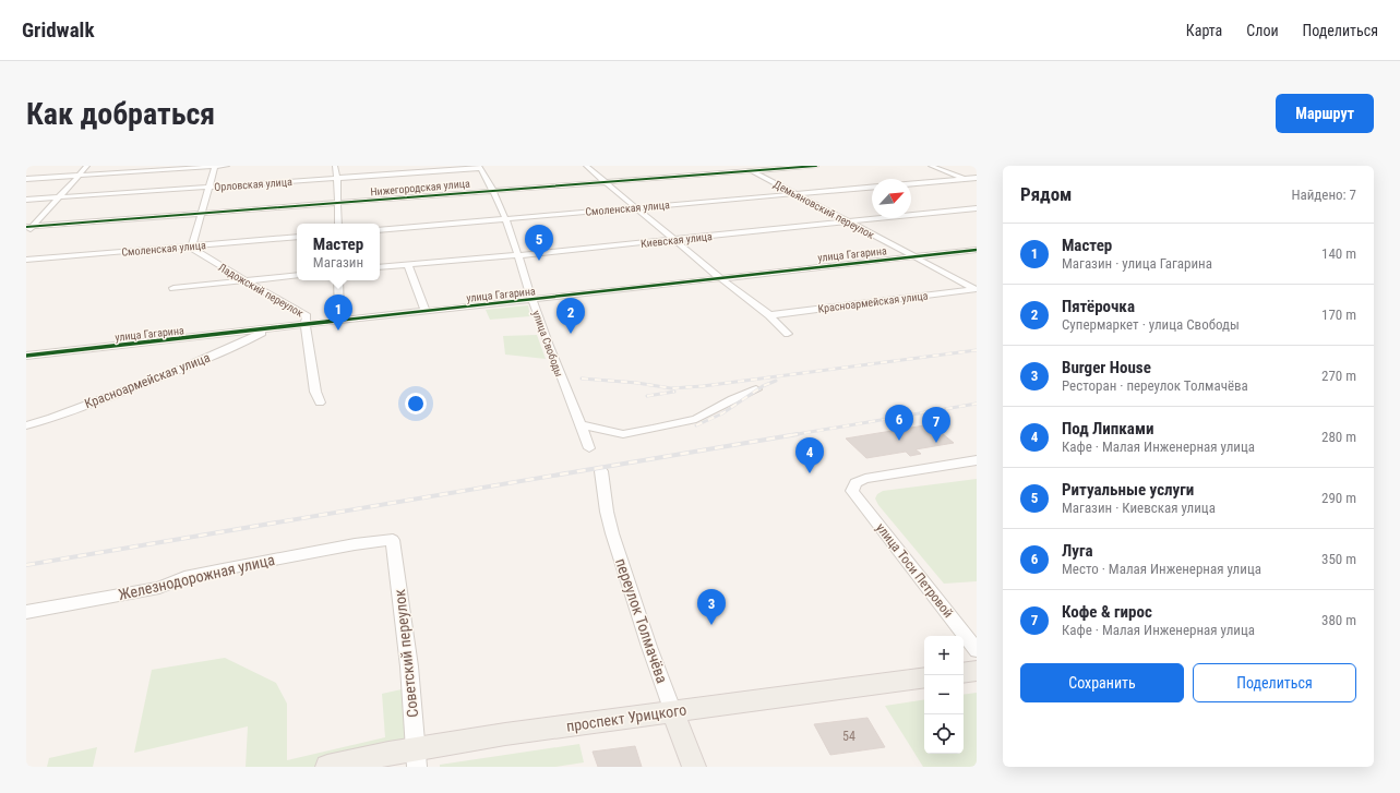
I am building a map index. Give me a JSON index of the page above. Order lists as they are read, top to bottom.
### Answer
{
  "streets": {
    "main road": ["переулок Толмачёва", "проспект Урицкого"],
    "street": [
      "Орловская улица",
      "Нижегородская улица",
      "Смоленская улица",
      "Демьяновский переулок",
      "Киевская улица",
      "улица Гагарина",
      "Ладожский переулок",
      "Красноармейская улица",
      "улица Свободы",
      "улица Тоси Петровой",
      "Железнодорожная улица",
      "Советский переулок"
    ]
  },
  "crossings": [
    ["Орловская улица", "улица Свободы"],
    ["Нижегородская улица", "Демьяновский переулок"],
    ["Нижегородская улица", "улица Свободы"],
    ["Смоленская улица", "Демьяновский переулок"],
    ["Смоленская улица", "Ладожский переулок"],
    ["Смоленская улица", "улица Свободы"],
    ["Демьяновский переулок", "Киевская улица"],
    ["Демьяновский переулок", "улица Гагарина"],
    ["Демьяновский переулок", "Красноармейская улица"],
    ["Киевская улица", "улица Свободы"],
    ["улица Гагарина", "Ладожский переулок"],
    ["улица Гагарина", "Красноармейская улица"],
    ["улица Гагарина", "улица Свободы"],
    ["Железнодорожная улица", "Советский переулок"],
    ["переулок Толмачёва", "проспект Урицкого"],
    ["Советский переулок", "проспект Урицкого"]
  ],
  "house_numbers": ["54"],
  "north": "top right",
  "page": {
    "header": "Gridwalk",
    "nav": ["Карта", "Слои", "Поделиться"],
    "buttons": [
      "Маршрут",
      ["Сохранить", "Поделиться"]
    ],
    "title": "Как добраться",
    "heading": ["Рядом", "Найдено: 7"],
    "list": [
      {
        "mark": "1",
        "name": "Мастер",
        "note": "Магазин · улица Гагарина",
        "value": "140 m"
      },
      {
        "mark": "2",
        "name": "Пятёрочка",
        "note": "Супермаркет · улица Свободы",
        "value": "170 m"
      },
      {
        "mark": "3",
        "name": "Burger House",
        "note": "Ресторан · переулок Толмачёва",
        "value": "270 m"
      },
      {
        "mark": "4",
        "name": "Под Липками",
        "note": "Кафе · Малая Инженерная улица",
        "value": "280 m"
      },
      {
        "mark": "5",
        "name": "Ритуальные услуги",
        "note": "Магазин · Киевская улица",
        "value": "290 m"
      },
      {
        "mark": "6",
        "name": "Луга",
        "note": "Место · Малая Инженерная улица",
        "value": "350 m"
      },
      {
        "mark": "7",
        "name": "Кофе & гирос",
        "note": "Кафе · Малая Инженерная улица",
        "value": "380 m"
      }
    ],
    "popup": ["Мастер", "Магазин"],
    "pins": [
      "5",
      "1",
      "2",
      "6",
      "7",
      "4",
      "3"
    ],
    "map_buttons": ["+", "−"]
  }
}
